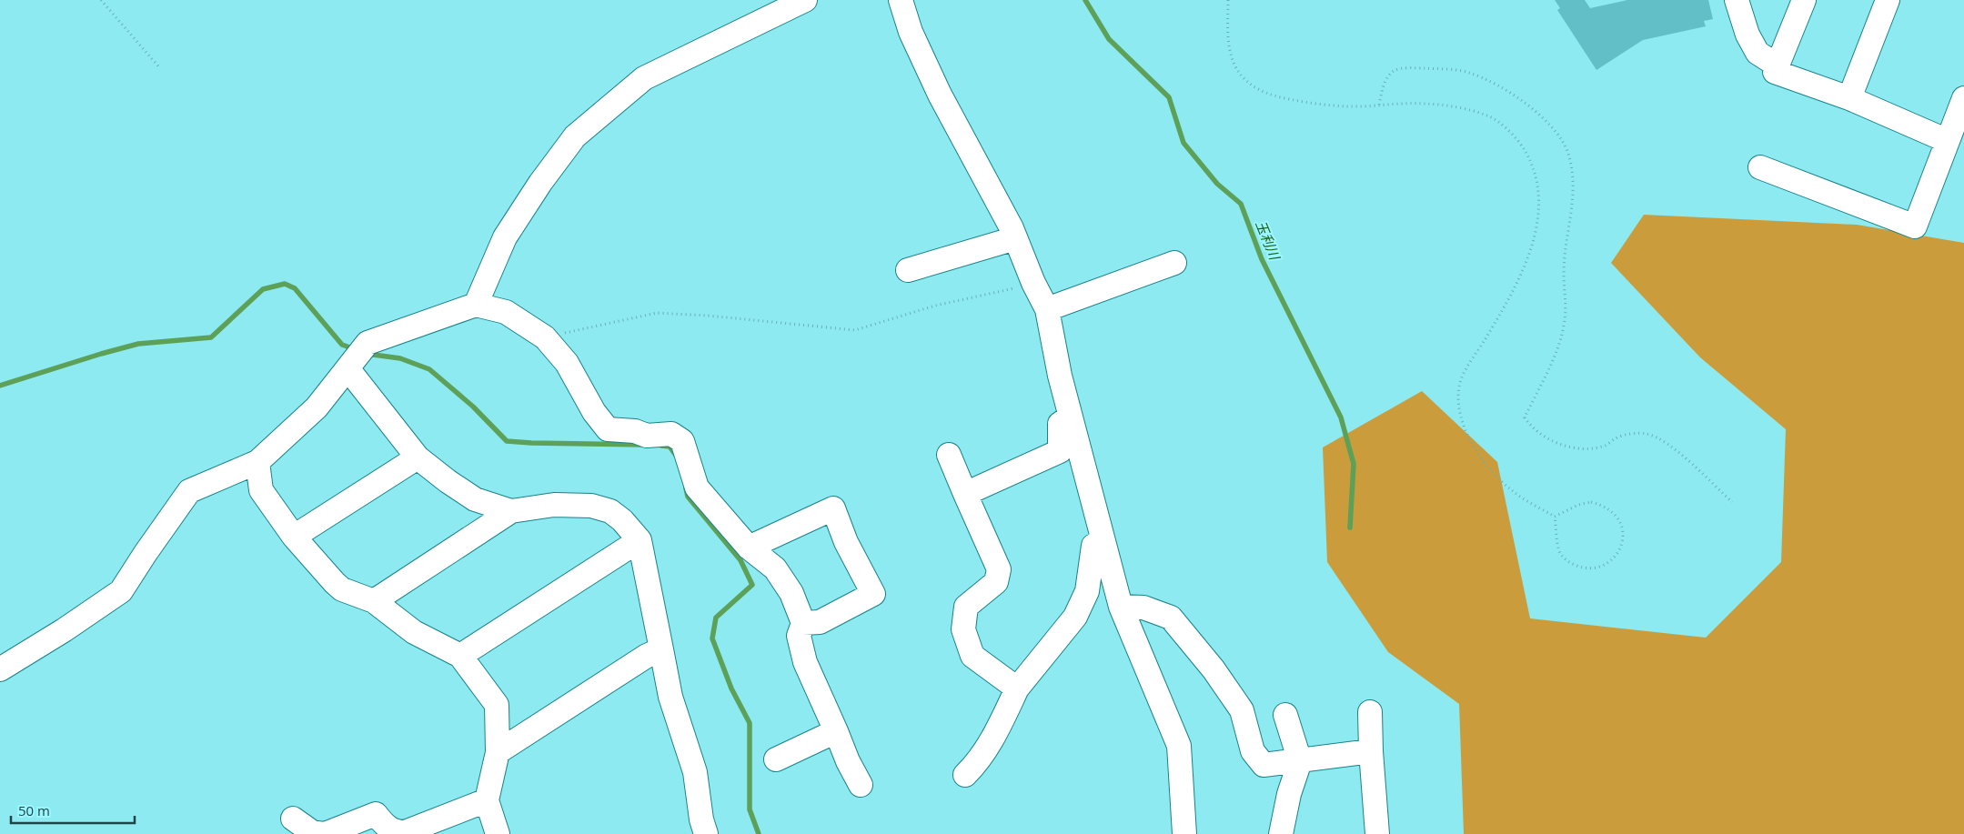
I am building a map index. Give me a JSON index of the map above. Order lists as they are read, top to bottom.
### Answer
{
  "water": ["玉利川"],
  "scale_bar": "50 m"
}
